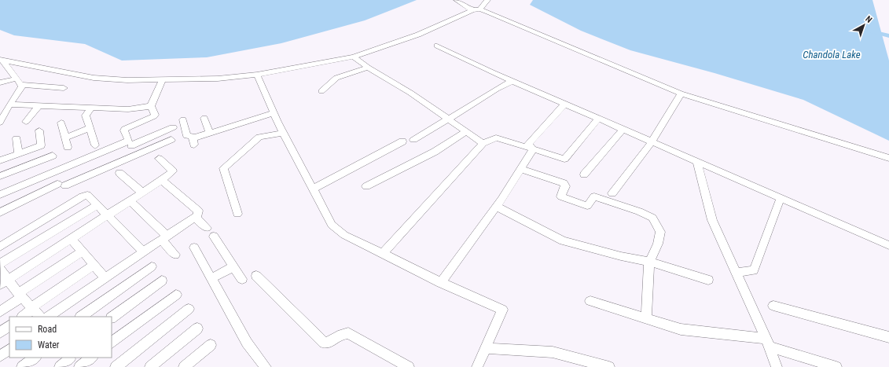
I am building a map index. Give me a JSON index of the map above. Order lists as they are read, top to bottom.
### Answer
{
  "water": ["Chandola Lake"],
  "legend": ["Road", "Water"],
  "north": "top right"
}
